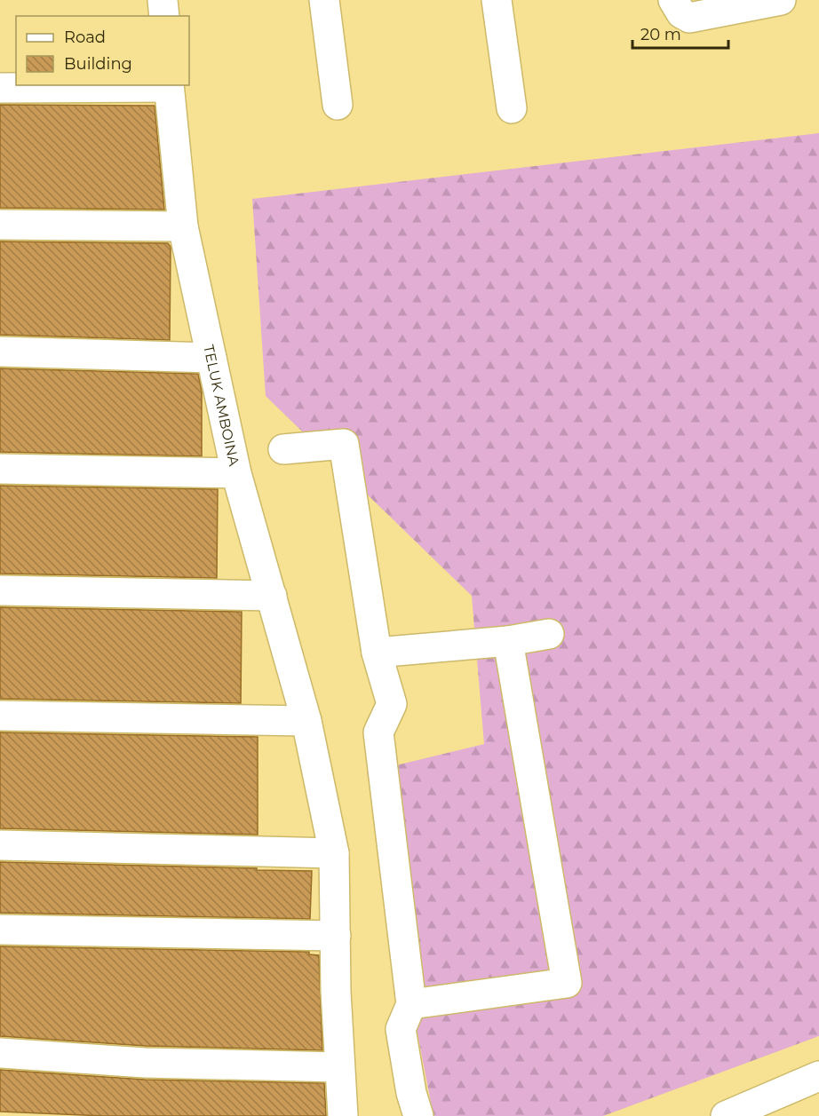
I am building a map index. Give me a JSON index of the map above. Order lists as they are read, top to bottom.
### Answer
{
  "streets": {
    "street": ["TELUK AMBOINA"]
  },
  "legend": ["Road", "Building"],
  "scale_bar": "20 m"
}
